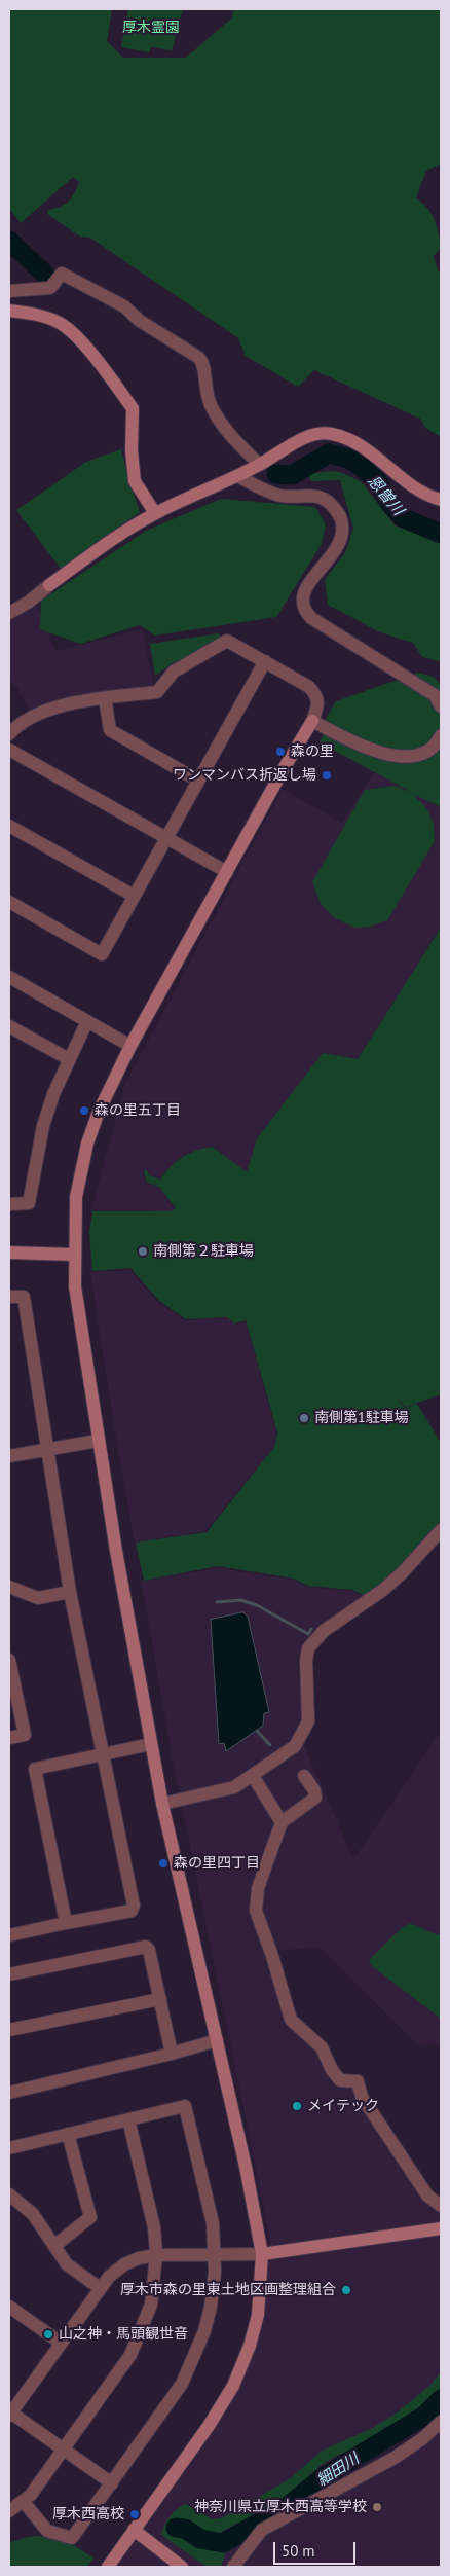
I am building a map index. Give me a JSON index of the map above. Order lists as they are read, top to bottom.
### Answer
{
  "water": ["恩曽川", "細田川"],
  "parks": ["厚木霊園"],
  "places": [
    "森の里",
    "ワンマンバス折返し場",
    "森の里五丁目",
    "南側第２駐車場",
    "南側第1駐車場",
    "森の里四丁目",
    "メイテック",
    "厚木市森の里東土地区画整理組合",
    "山之神・馬頭観世音",
    "神奈川県立厚木西高等学校",
    "厚木西高校"
  ],
  "scale_bar": "50 m"
}
